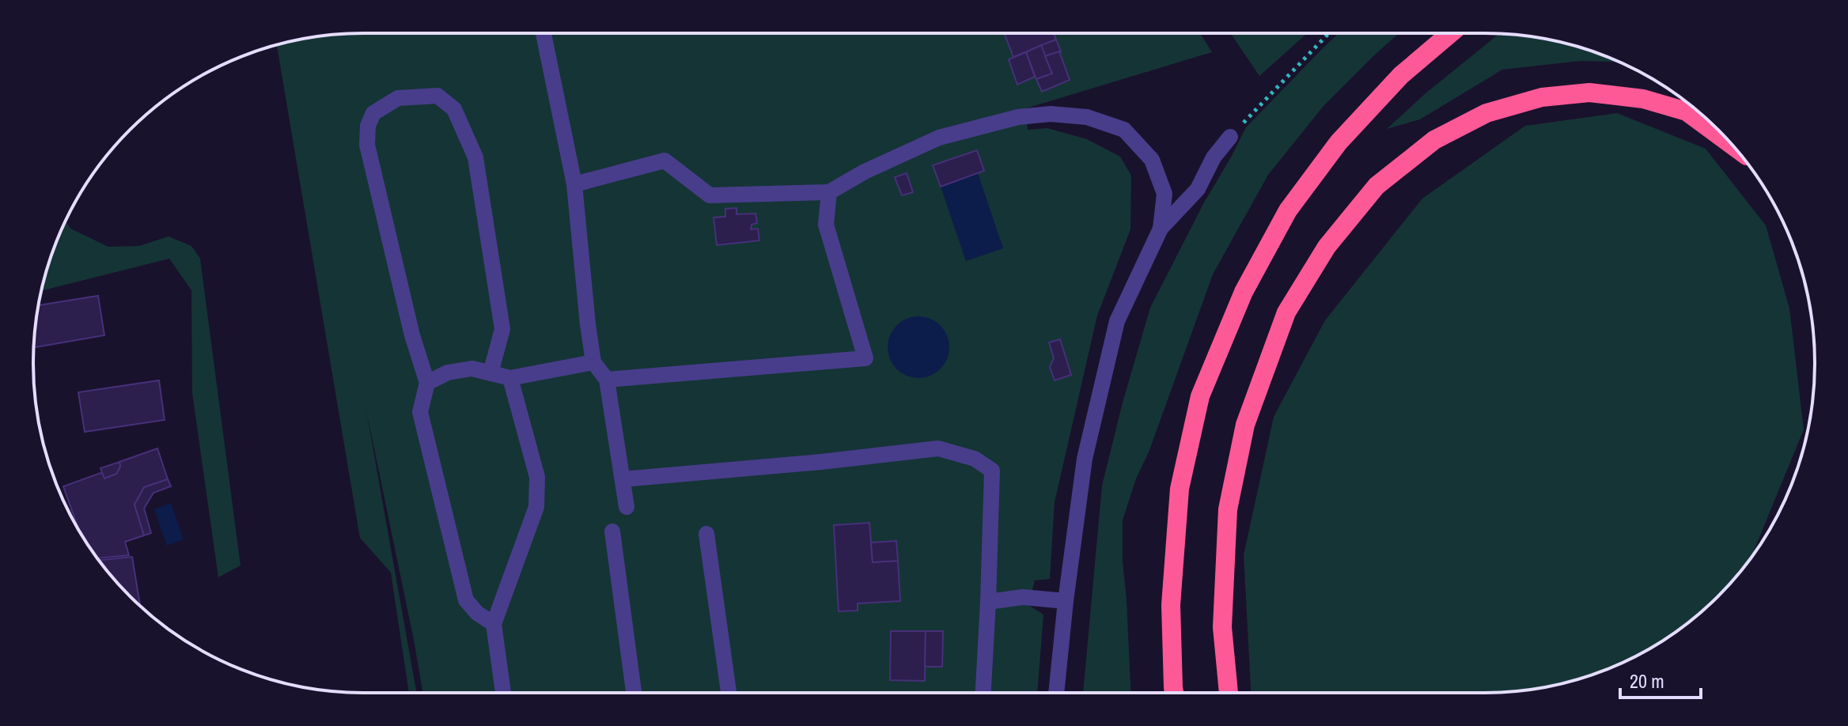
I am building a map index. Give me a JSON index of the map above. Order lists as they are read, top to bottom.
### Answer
{
  "scale_bar": "20 m"
}
